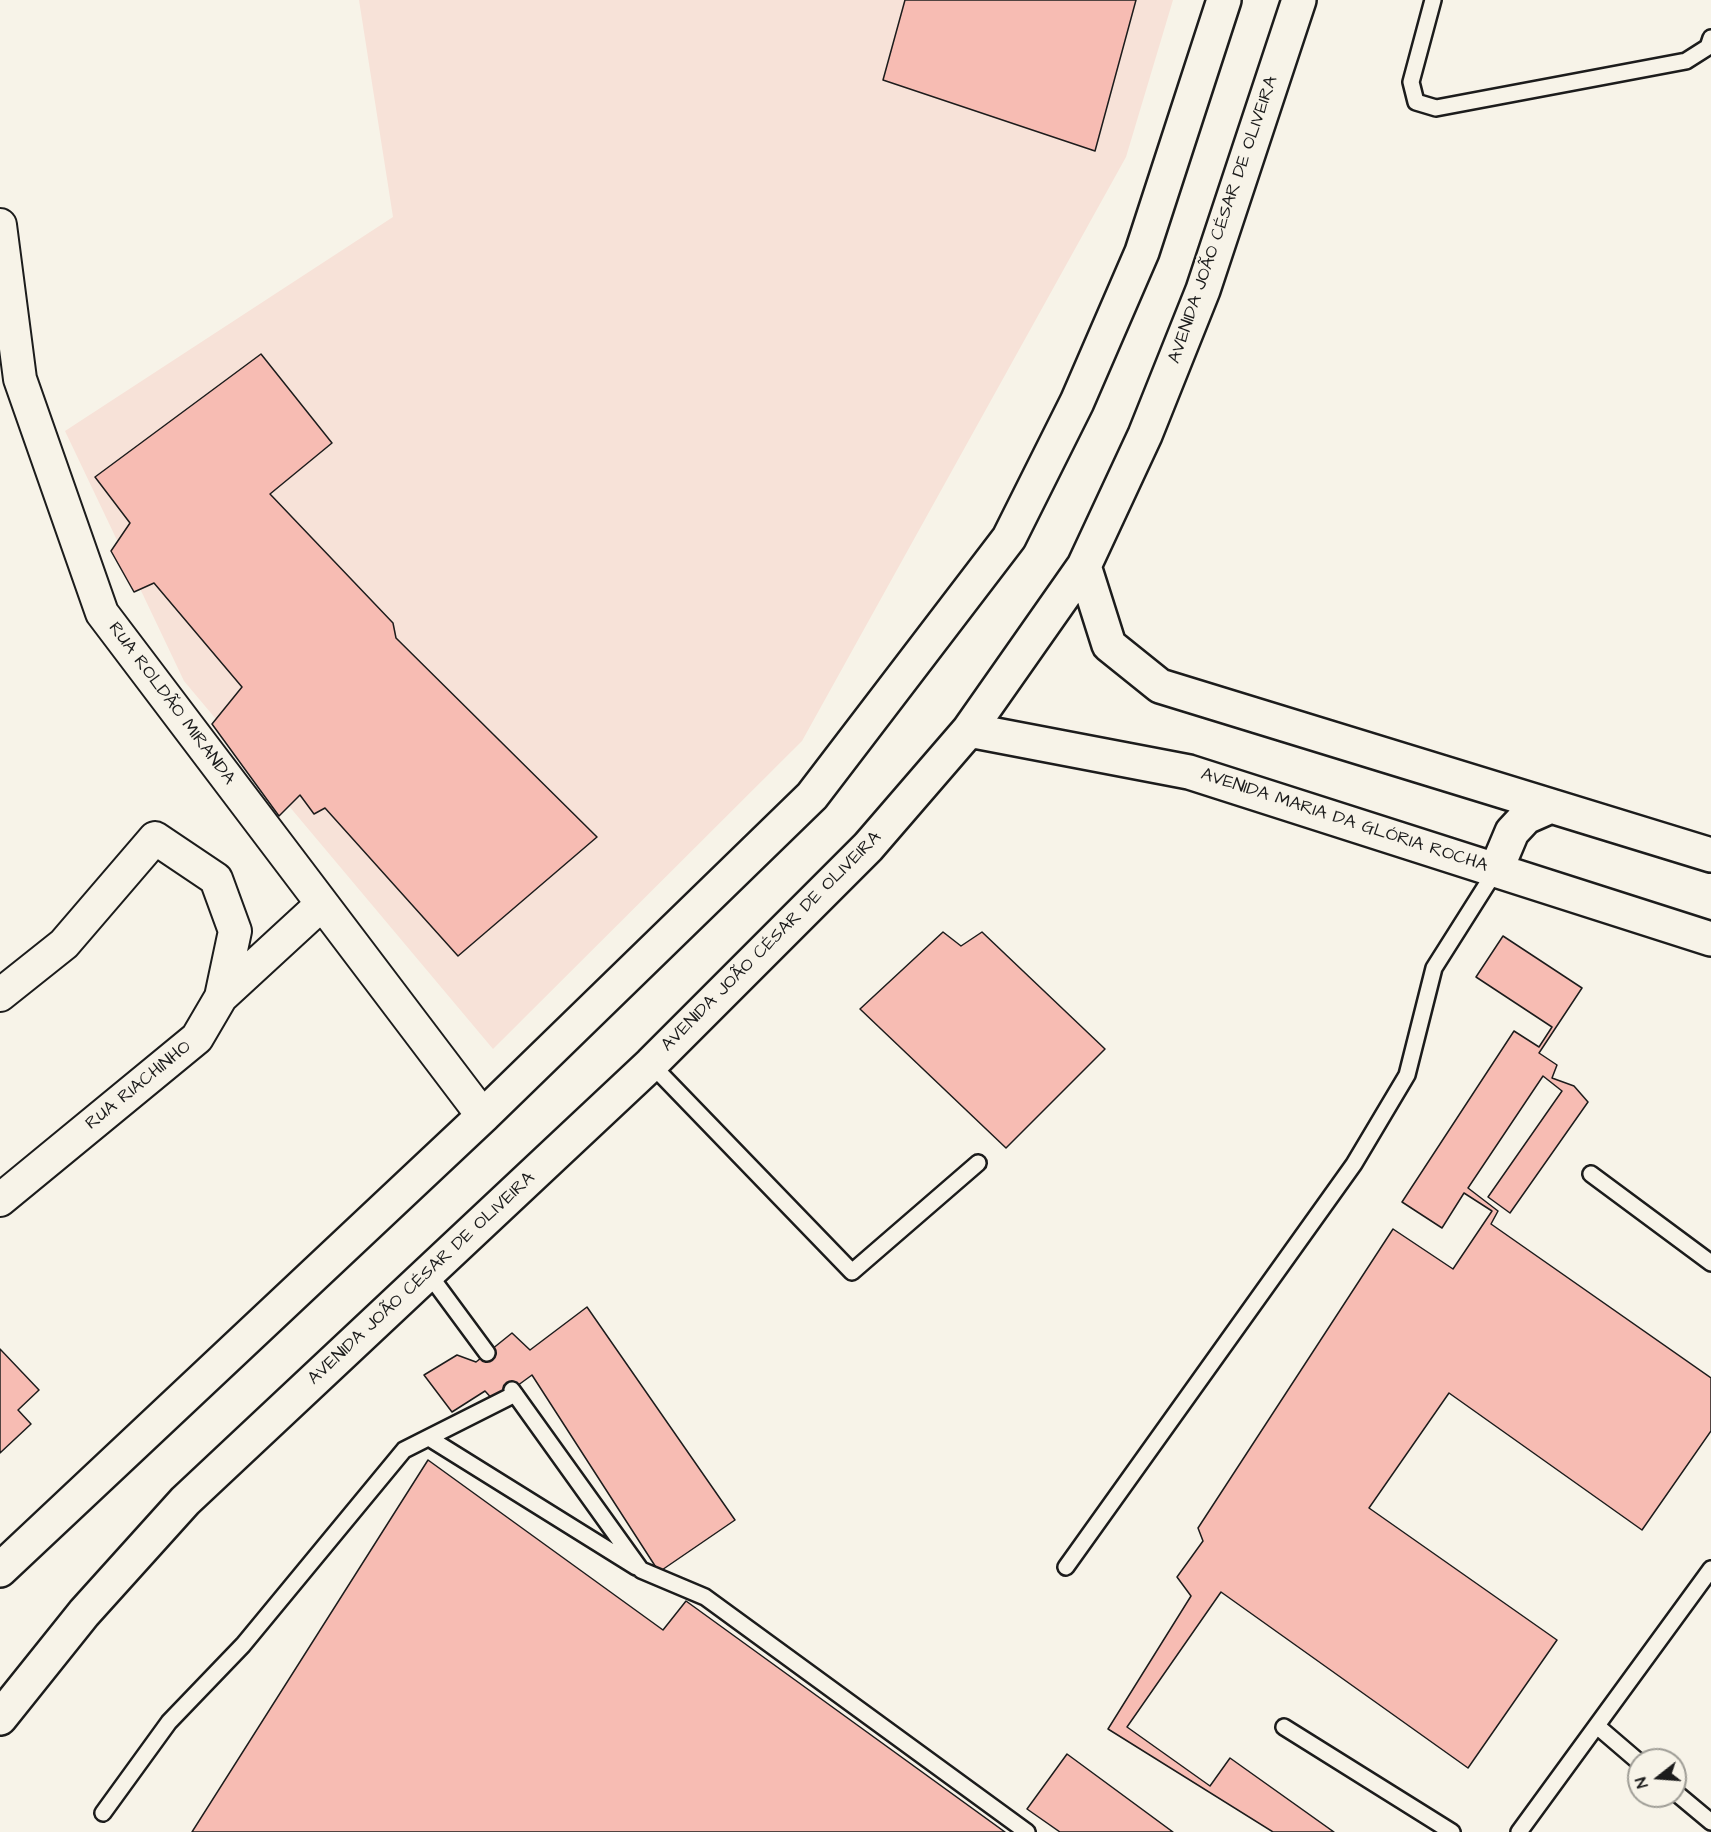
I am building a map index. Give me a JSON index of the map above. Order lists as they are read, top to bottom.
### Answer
{
  "streets": {
    "main road": ["AVENIDA JOÃO CÉSAR DE OLIVEIRA", "AVENIDA MARIA DA GLÓRIA ROCHA"],
    "street": ["RUA ROLDÃO MIRANDA", "RUA RIACHINHO"]
  },
  "crossings": [
    ["AVENIDA JOÃO CÉSAR DE OLIVEIRA", "AVENIDA MARIA DA GLÓRIA ROCHA"]
  ],
  "north": "left"
}
